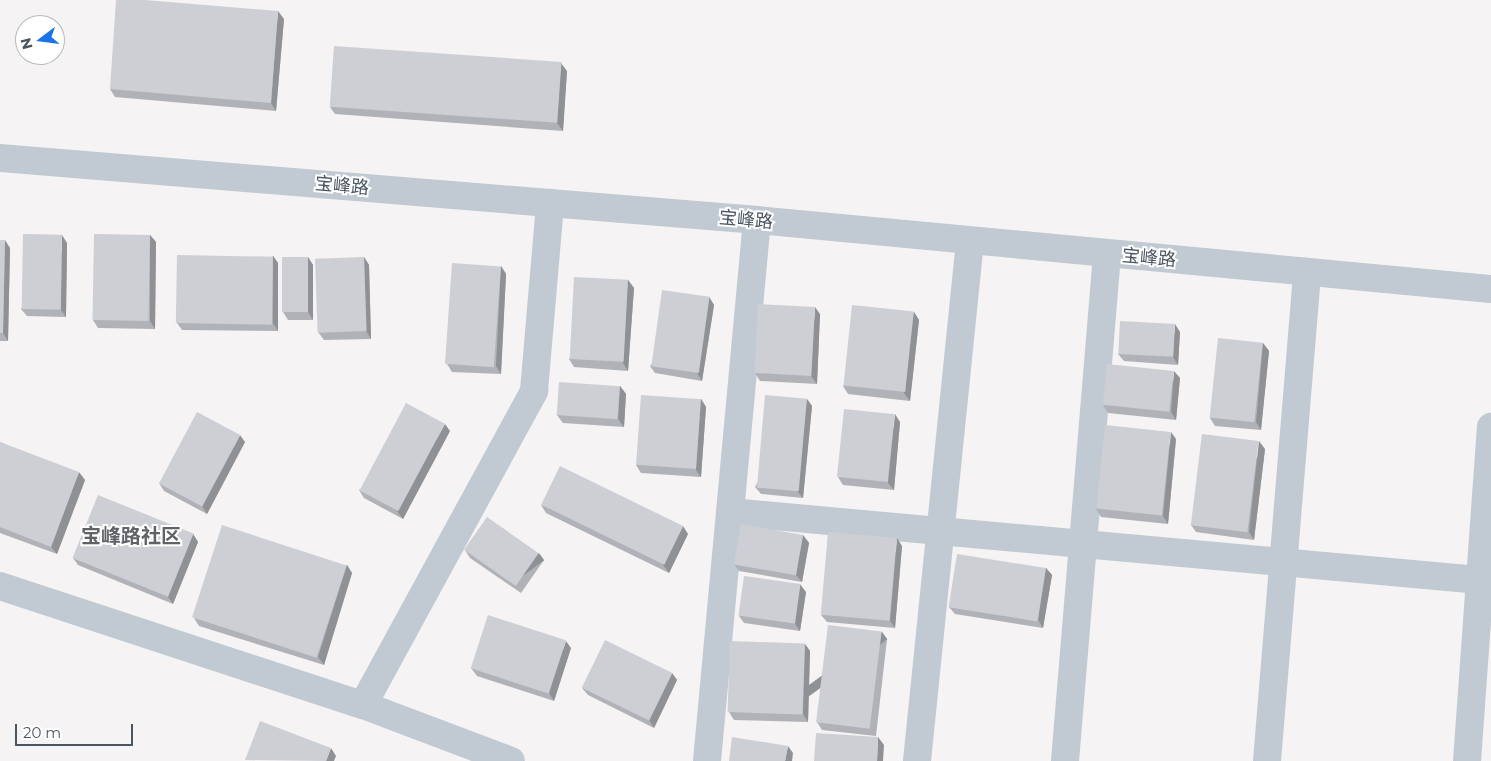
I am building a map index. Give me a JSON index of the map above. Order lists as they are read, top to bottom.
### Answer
{
  "streets": {
    "street": ["宝峰路"]
  },
  "districts": ["宝峰路社区"],
  "scale_bar": "20 m",
  "north": "left"
}
